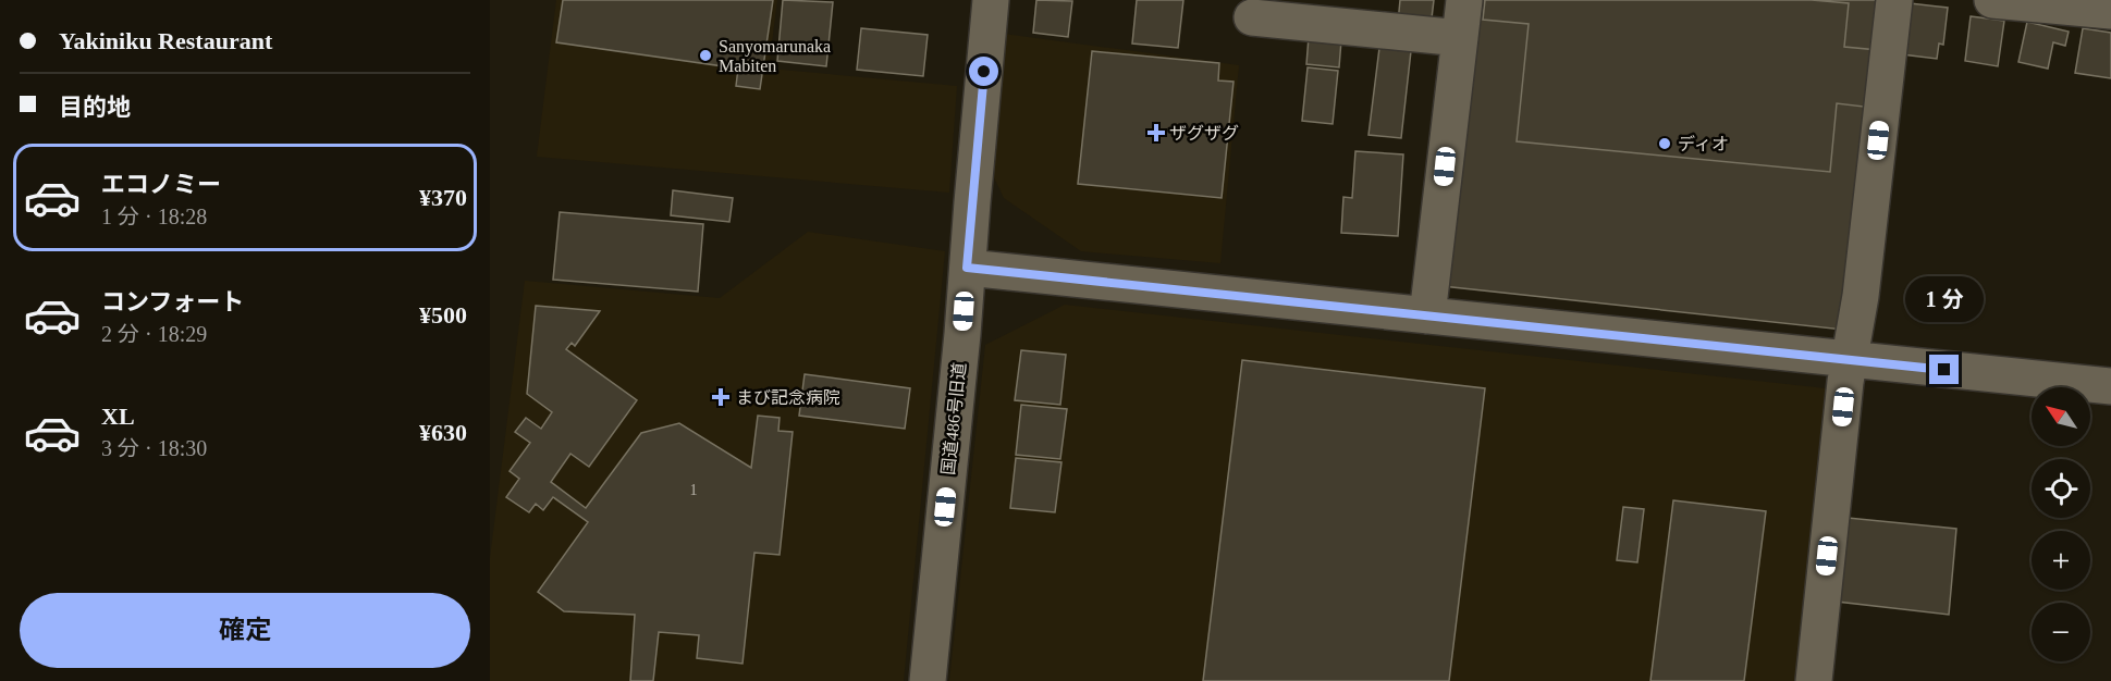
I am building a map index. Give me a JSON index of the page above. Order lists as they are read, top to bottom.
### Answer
{
  "streets": {
    "street": ["国道486号旧道"]
  },
  "places": {
    "other": ["Sanyomarunaka Mabiten", "ディオ"],
    "health": ["ザグザグ", "まび記念病院"]
  },
  "house_numbers": ["1"],
  "north": "top left",
  "page": {
    "banner": ["Yakiniku Restaurant", "目的地"],
    "list": [
      {
        "name": "エコノミー",
        "note": "1 分 · 18:28",
        "value": "¥370"
      },
      {
        "name": "コンフォート",
        "note": "2 分 · 18:29",
        "value": "¥500"
      },
      {
        "name": "XL",
        "note": "3 分 · 18:30",
        "value": "¥630"
      }
    ],
    "bubble": "1 分",
    "map_buttons": ["+", "−"],
    "buttons": "確定"
  }
}
